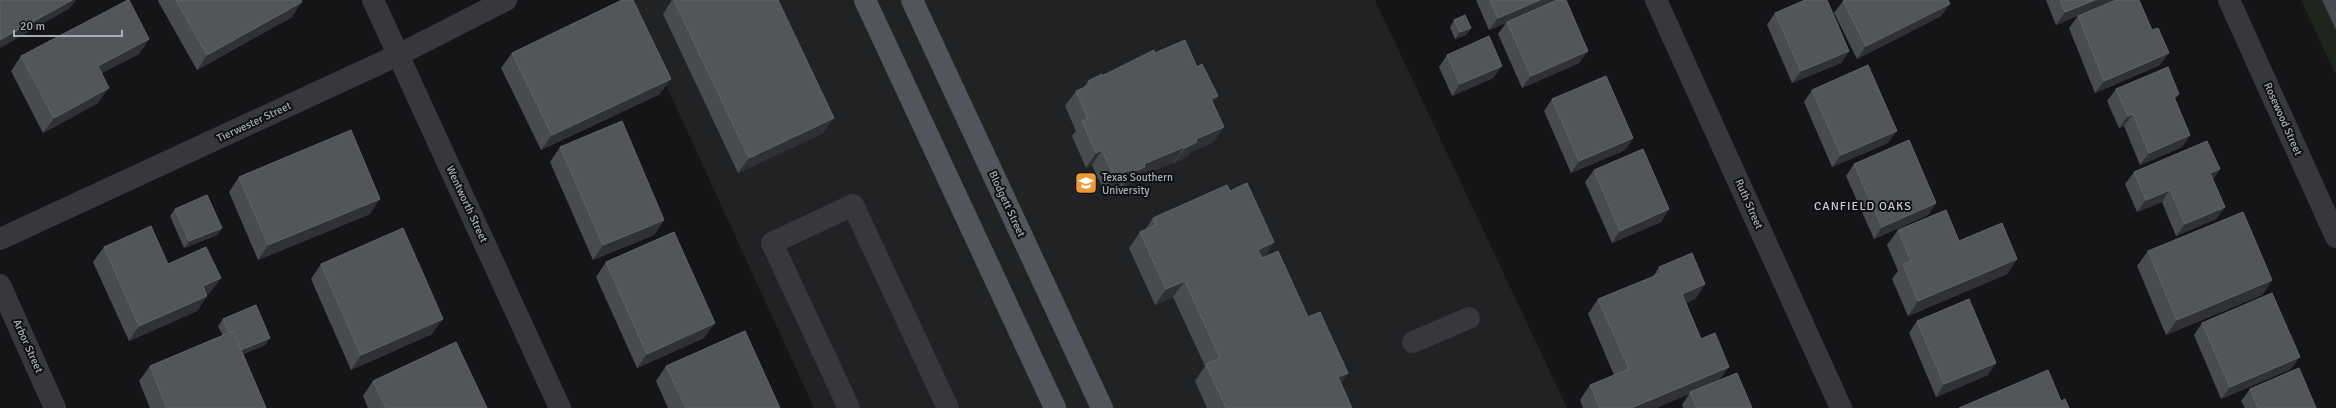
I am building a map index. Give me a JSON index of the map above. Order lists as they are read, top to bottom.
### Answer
{
  "streets": {
    "main road": ["Blodgett Street"],
    "street": [
      "Rosewood Street",
      "Tierwester Street",
      "Wentworth Street",
      "Ruth Street",
      "Arbor Street"
    ]
  },
  "crossings": [
    ["Tierwester Street", "Wentworth Street"]
  ],
  "districts": ["CANFIELD OAKS"],
  "places": {
    "school or university": ["Texas Southern University"]
  },
  "scale_bar": "20 m"
}
